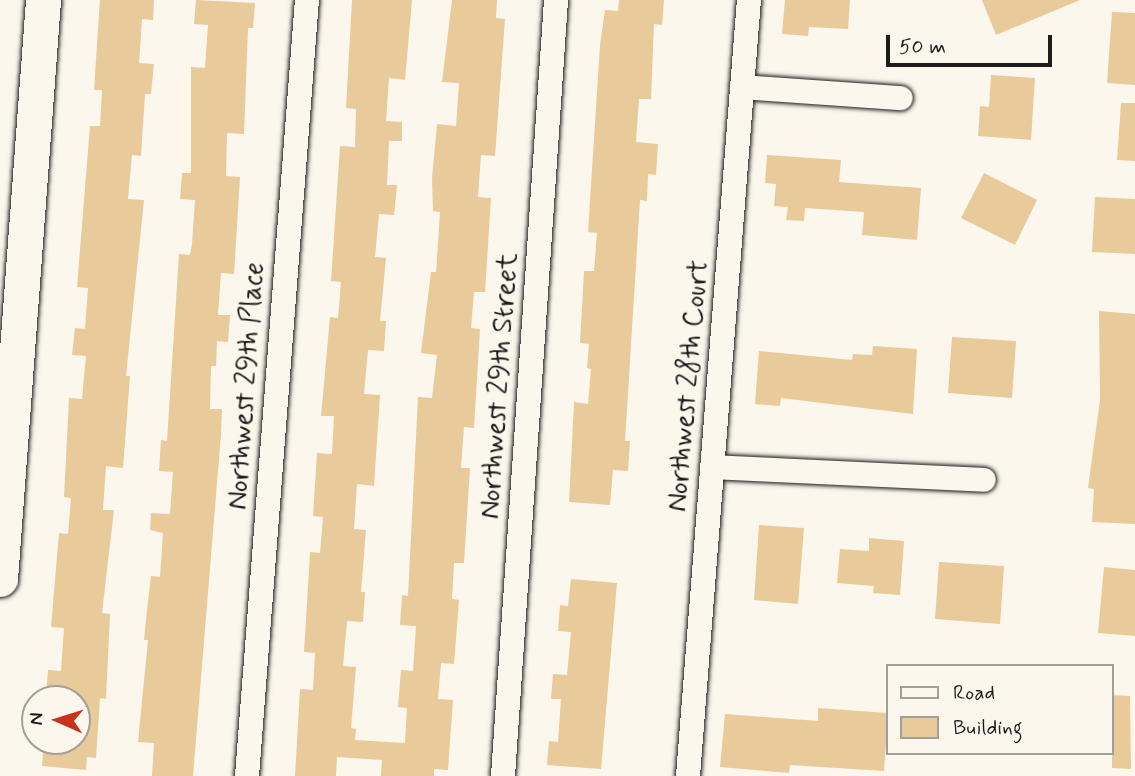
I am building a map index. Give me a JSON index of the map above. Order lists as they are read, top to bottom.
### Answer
{
  "streets": {
    "street": ["Northwest 29th Place", "Northwest 29th Street", "Northwest 28th Court"]
  },
  "legend": ["Road", "Building"],
  "scale_bar": "50 m",
  "north": "left"
}
